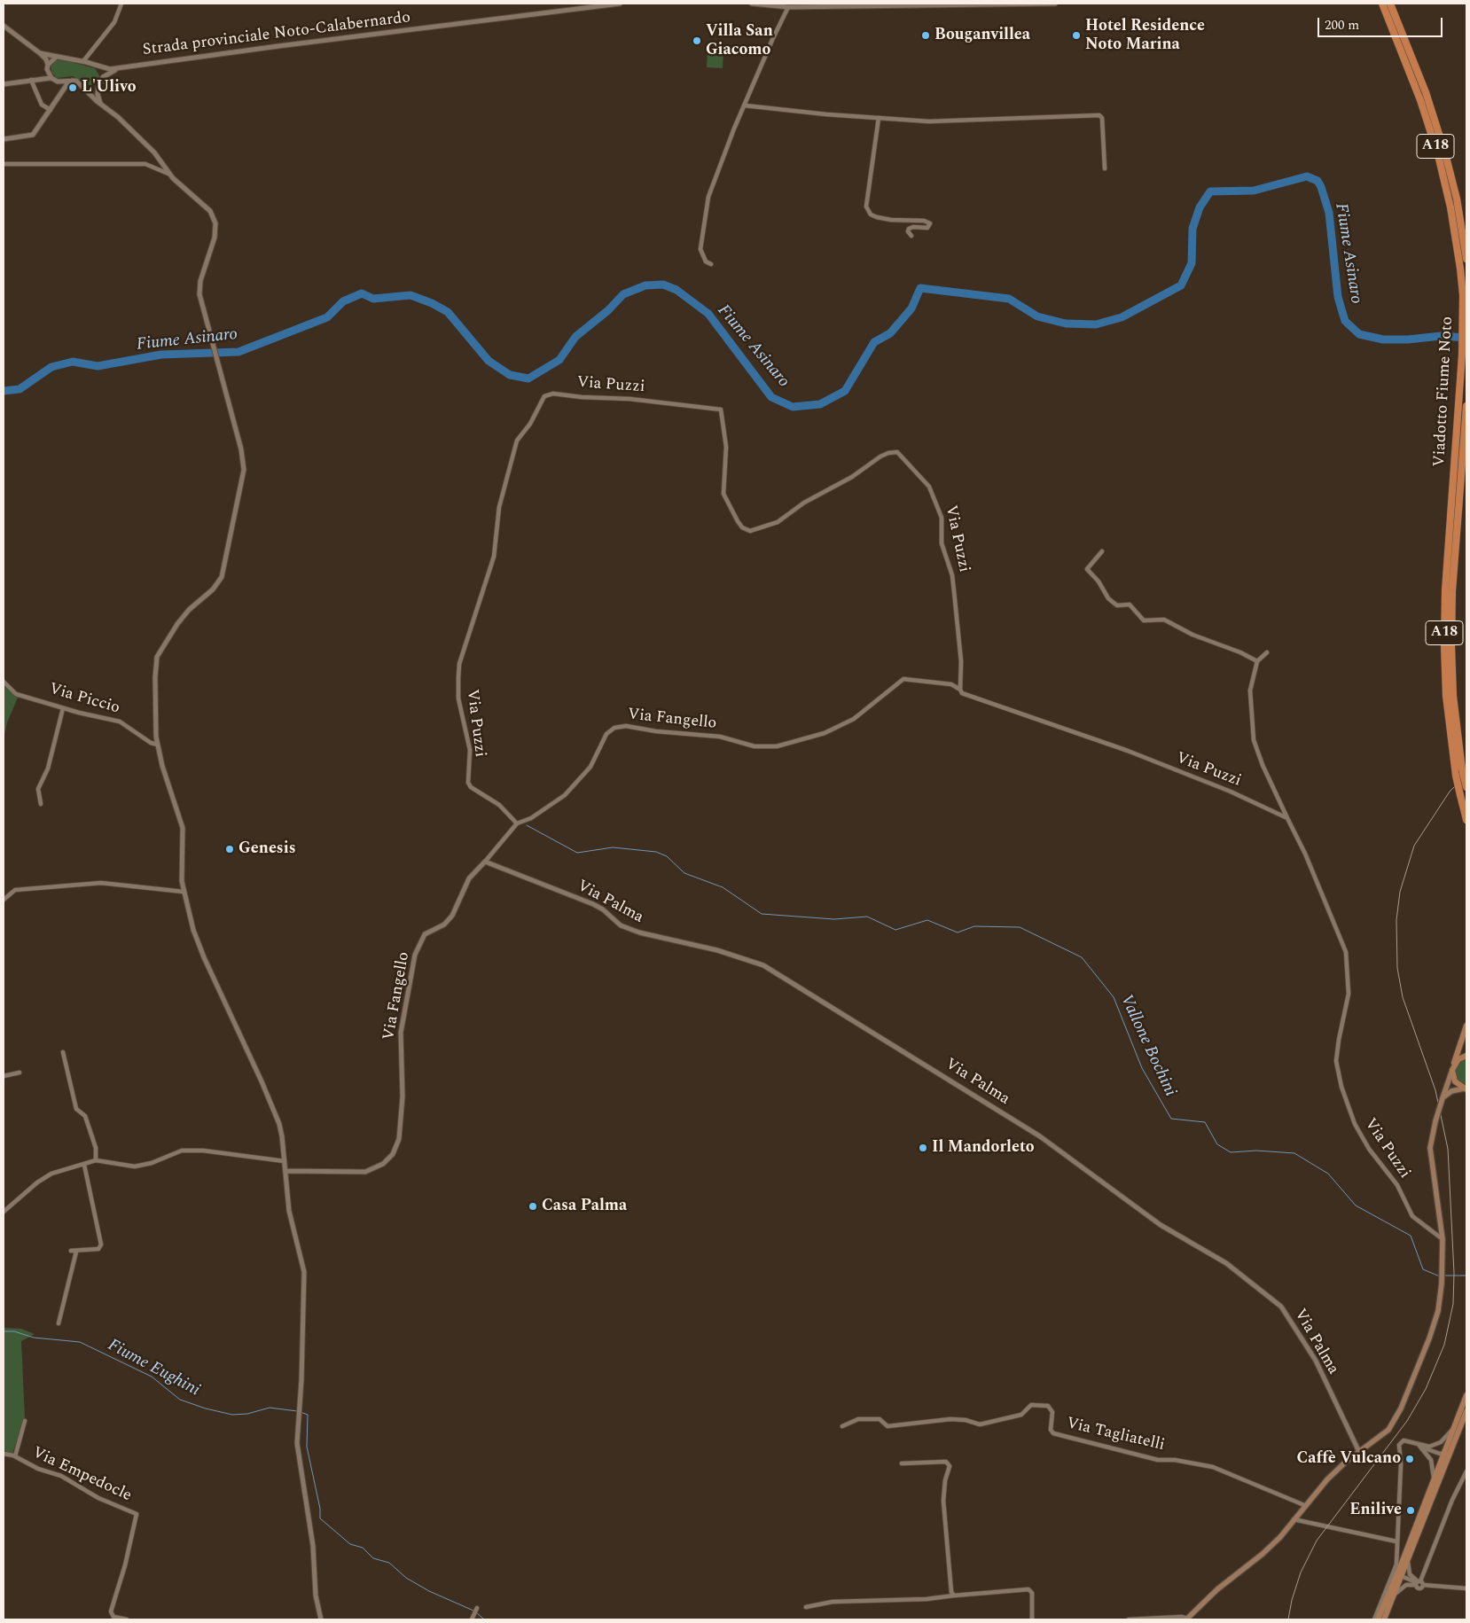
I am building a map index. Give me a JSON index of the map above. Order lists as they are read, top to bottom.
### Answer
{
  "streets": {
    "highway": ["A18", "Viadotto Fiume Noto"],
    "street": [
      "Strada provinciale Noto-Calabernardo",
      "Via Puzzi",
      "Via Piccio",
      "Via Fangello",
      "Via Palma",
      "Via Tagliatelli",
      "Via Empedocle"
    ]
  },
  "crossings": [
    ["Via Puzzi", "Via Fangello"],
    ["Via Fangello", "Via Palma"]
  ],
  "water": ["Fiume Asinaro", "Vallone Bochini", "Fiume Eughini"],
  "places": [
    "Bouganvillea",
    "Hotel Residence Noto Marina",
    "Villa San Giacomo",
    "L'Ulivo",
    "Genesis",
    "Il Mandorleto",
    "Casa Palma",
    "Caffè Vulcano",
    "Enilive"
  ],
  "scale_bar": "200 m"
}
